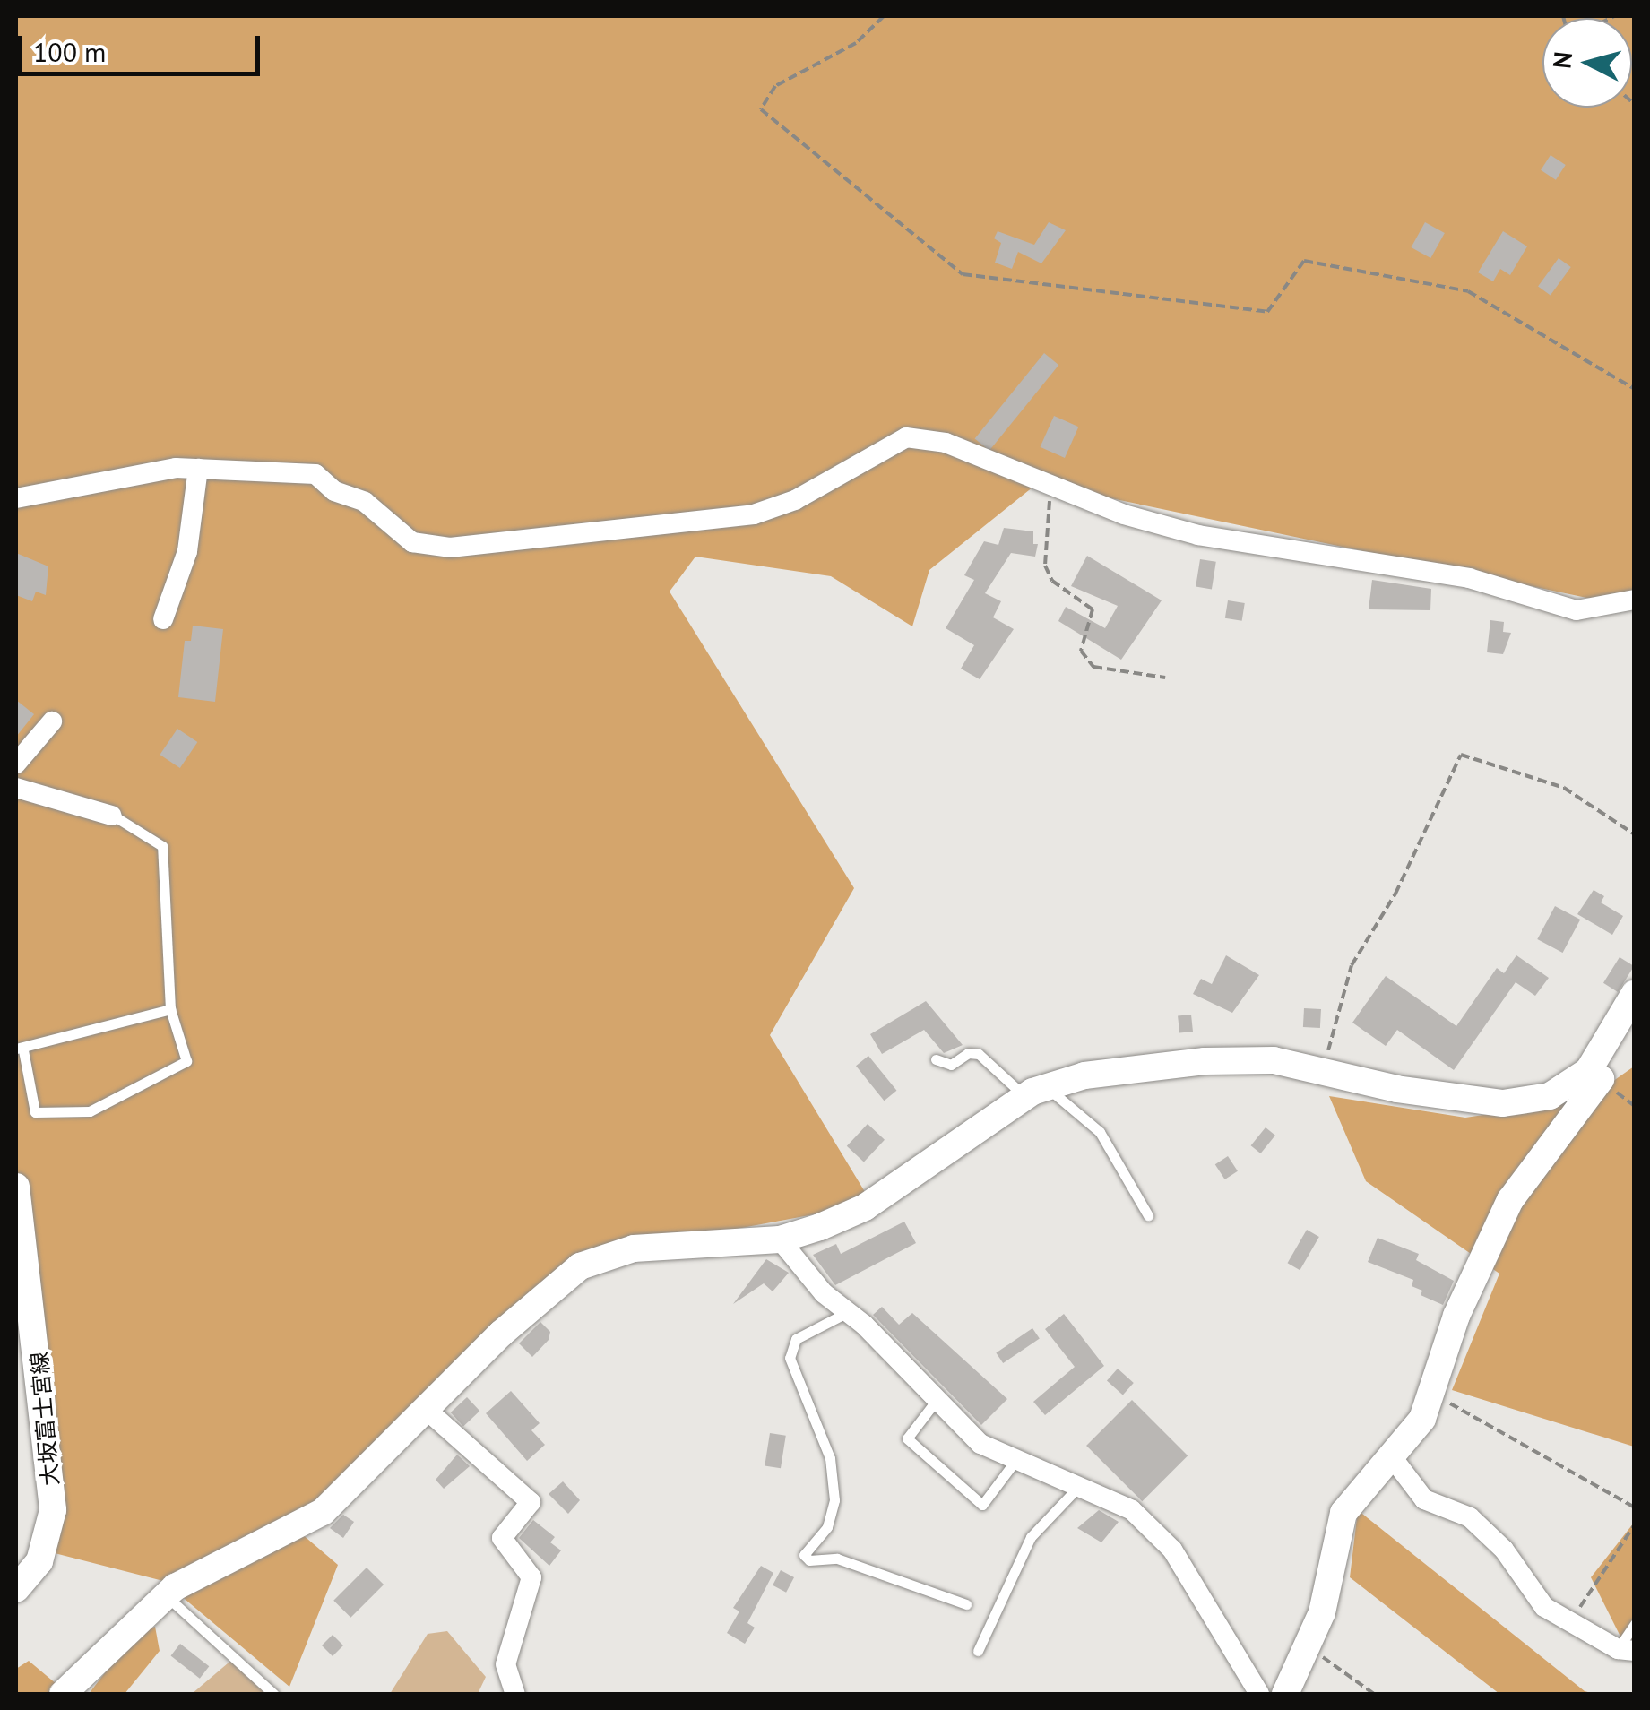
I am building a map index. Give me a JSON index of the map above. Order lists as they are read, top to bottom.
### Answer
{
  "streets": {
    "street": ["大坂富士宮線"]
  },
  "scale_bar": "100 m",
  "north": "left"
}
